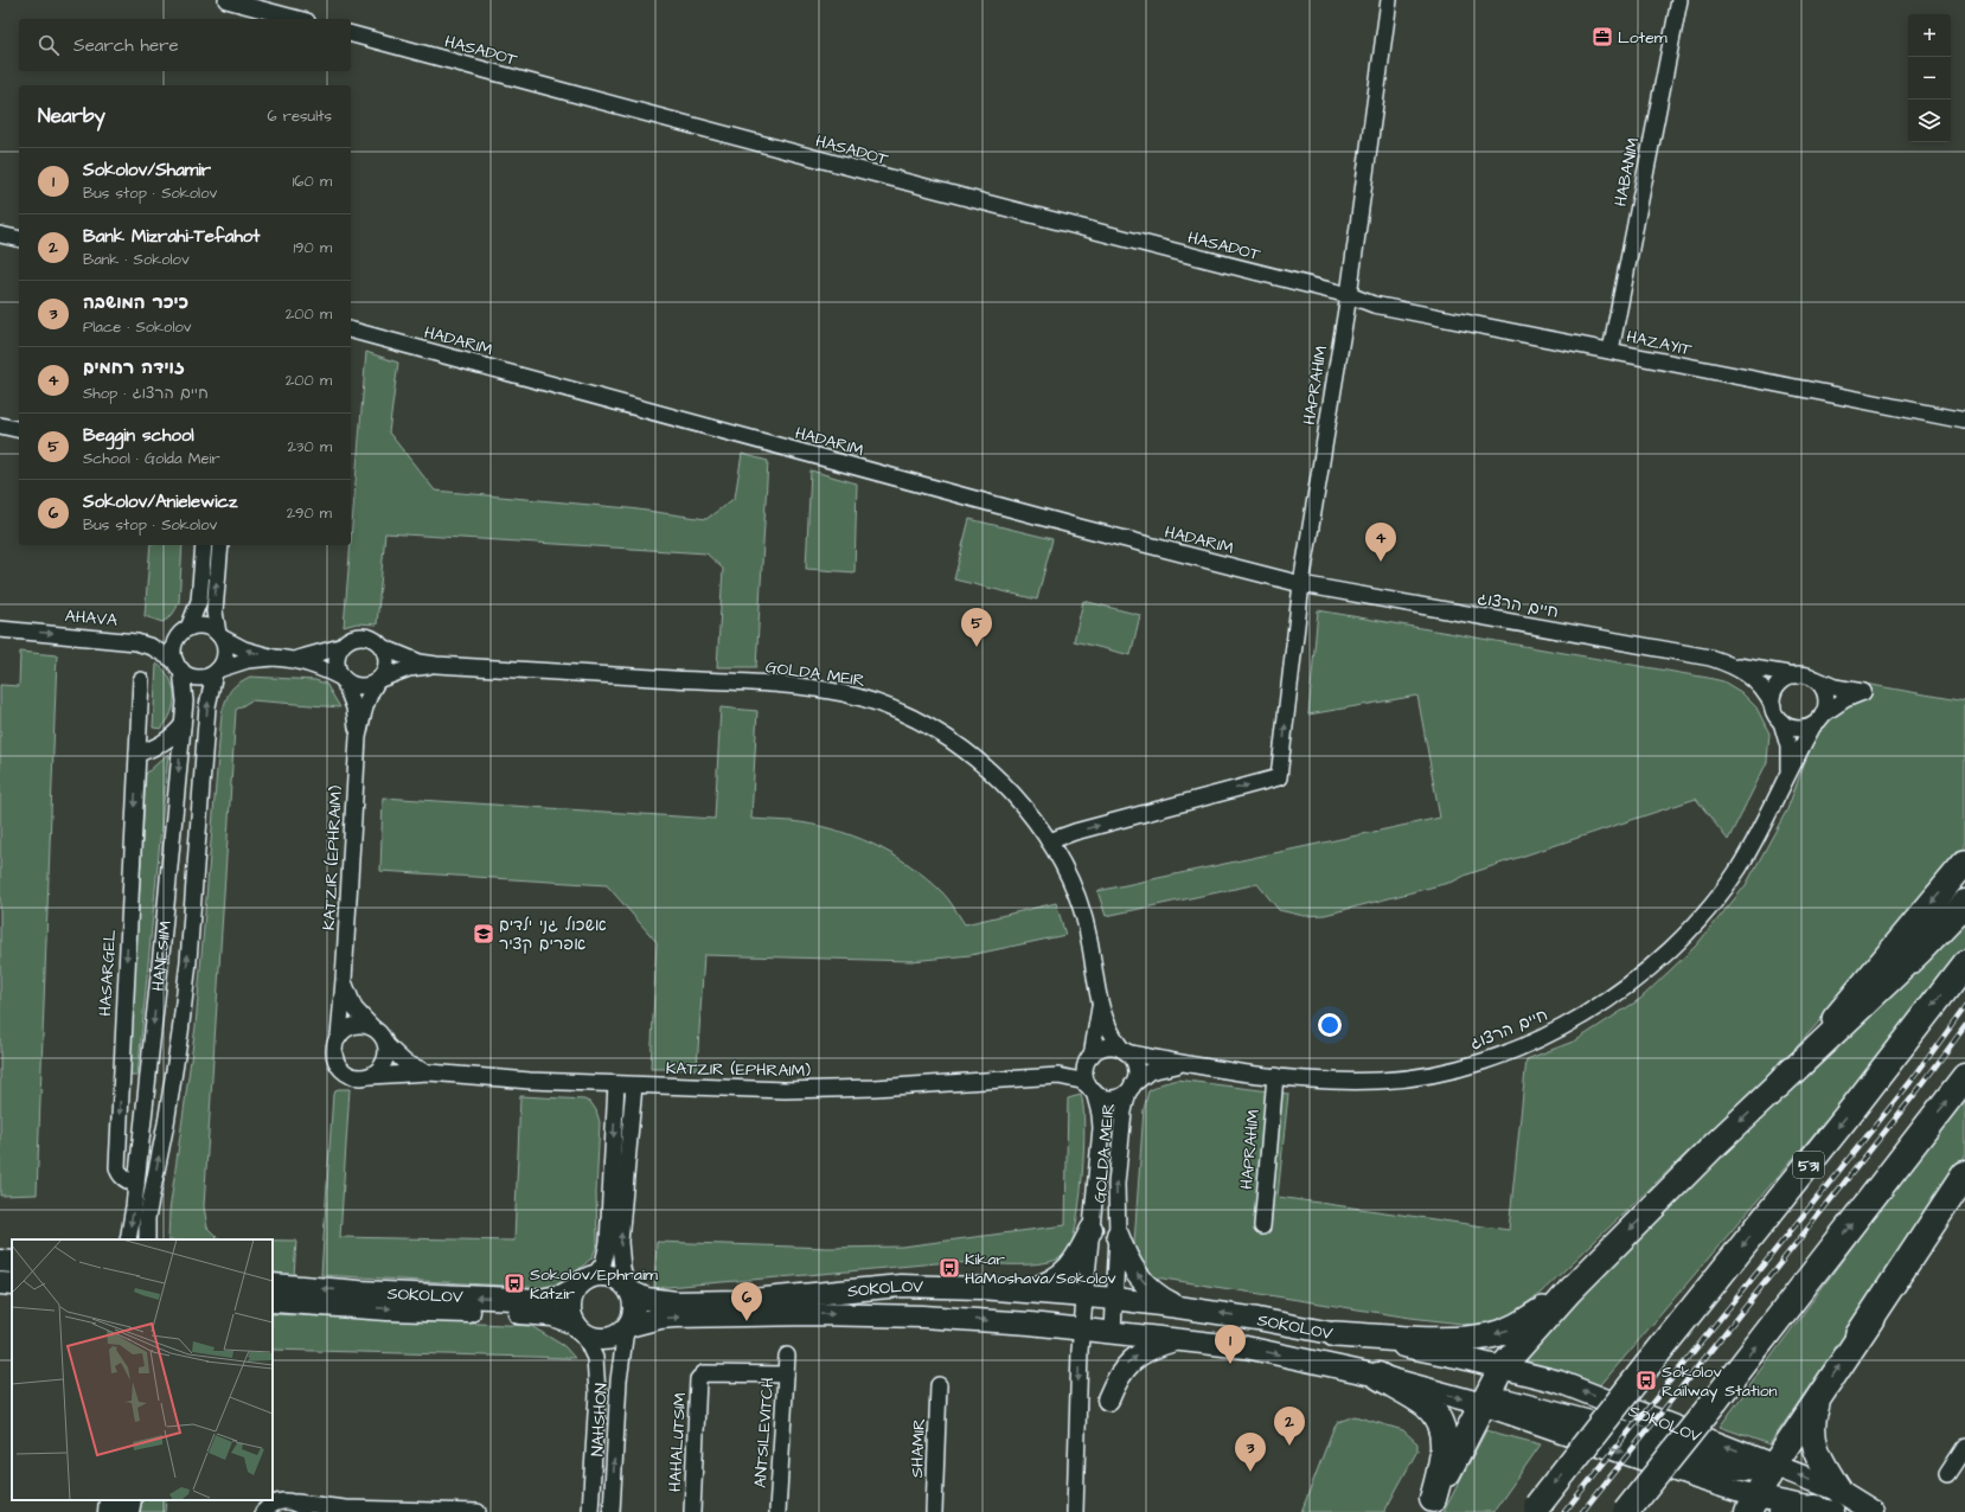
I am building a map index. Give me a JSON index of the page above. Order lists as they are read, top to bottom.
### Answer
{
  "streets": {
    "highway": ["531"],
    "main road": ["SOKOLOV"],
    "street": [
      "HASADOT",
      "HABANIM",
      "HADARIM",
      "HAZAYIT",
      "HAPRAHIM",
      "חיים הרצוג",
      "AHAVA",
      "GOLDA MEIR",
      "KATZIR (EPHRAIM)",
      "HANESIIM",
      "HASARGEL",
      "NAHSHON",
      "ANTSILEVITCH",
      "HAHALUTSIM",
      "SHAMIR"
    ]
  },
  "crossings": [
    ["HASADOT", "HAZAYIT"],
    ["HASADOT", "HAPRAHIM"],
    ["HABANIM", "HAZAYIT"],
    ["HADARIM", "HAPRAHIM"],
    ["HADARIM", "חיים הרצוג"],
    ["HAZAYIT", "HAPRAHIM"],
    ["HAPRAHIM", "חיים הרצוג"],
    ["HAPRAHIM", "GOLDA MEIR"],
    ["חיים הרצוג", "GOLDA MEIR"],
    ["חיים הרצוג", "KATZIR (EPHRAIM)"],
    ["AHAVA", "HANESIIM"],
    ["GOLDA MEIR", "KATZIR (EPHRAIM)"],
    ["GOLDA MEIR", "SOKOLOV"],
    ["HANESIIM", "HASARGEL"],
    ["SOKOLOV", "NAHSHON"],
    ["ANTSILEVITCH", "HAHALUTSIM"]
  ],
  "one_way": ["AHAVA", "HASARGEL"],
  "places": {
    "office": ["Lotem"],
    "school or university": ["אשכול גני ילדים אפרים קציר"],
    "bus stop": ["Kikar HaMoshava/Sokolov", "Sokolov/Ephraim Katzir", "Sokolov Railway Station"]
  },
  "page": {
    "map_buttons": ["+", "−"],
    "search": "Search here",
    "heading": ["Nearby", "6 results"],
    "list": [
      {
        "mark": "1",
        "name": "Sokolov/Shamir",
        "note": "Bus stop · Sokolov",
        "value": "160 m"
      },
      {
        "mark": "2",
        "name": "Bank Mizrahi-Tefahot",
        "note": "Bank · Sokolov",
        "value": "190 m"
      },
      {
        "mark": "3",
        "name": "כיכר המושבה",
        "note": "Place · Sokolov",
        "value": "200 m"
      },
      {
        "mark": "4",
        "name": "זוידה רחמים",
        "note": "Shop · חיים הרצוג",
        "value": "200 m"
      },
      {
        "mark": "5",
        "name": "Beggin school",
        "note": "School · Golda Meir",
        "value": "230 m"
      },
      {
        "mark": "6",
        "name": "Sokolov/Anielewicz",
        "note": "Bus stop · Sokolov",
        "value": "290 m"
      }
    ],
    "pins": [
      "4",
      "5",
      "6",
      "1",
      "2",
      "3"
    ]
  }
}
